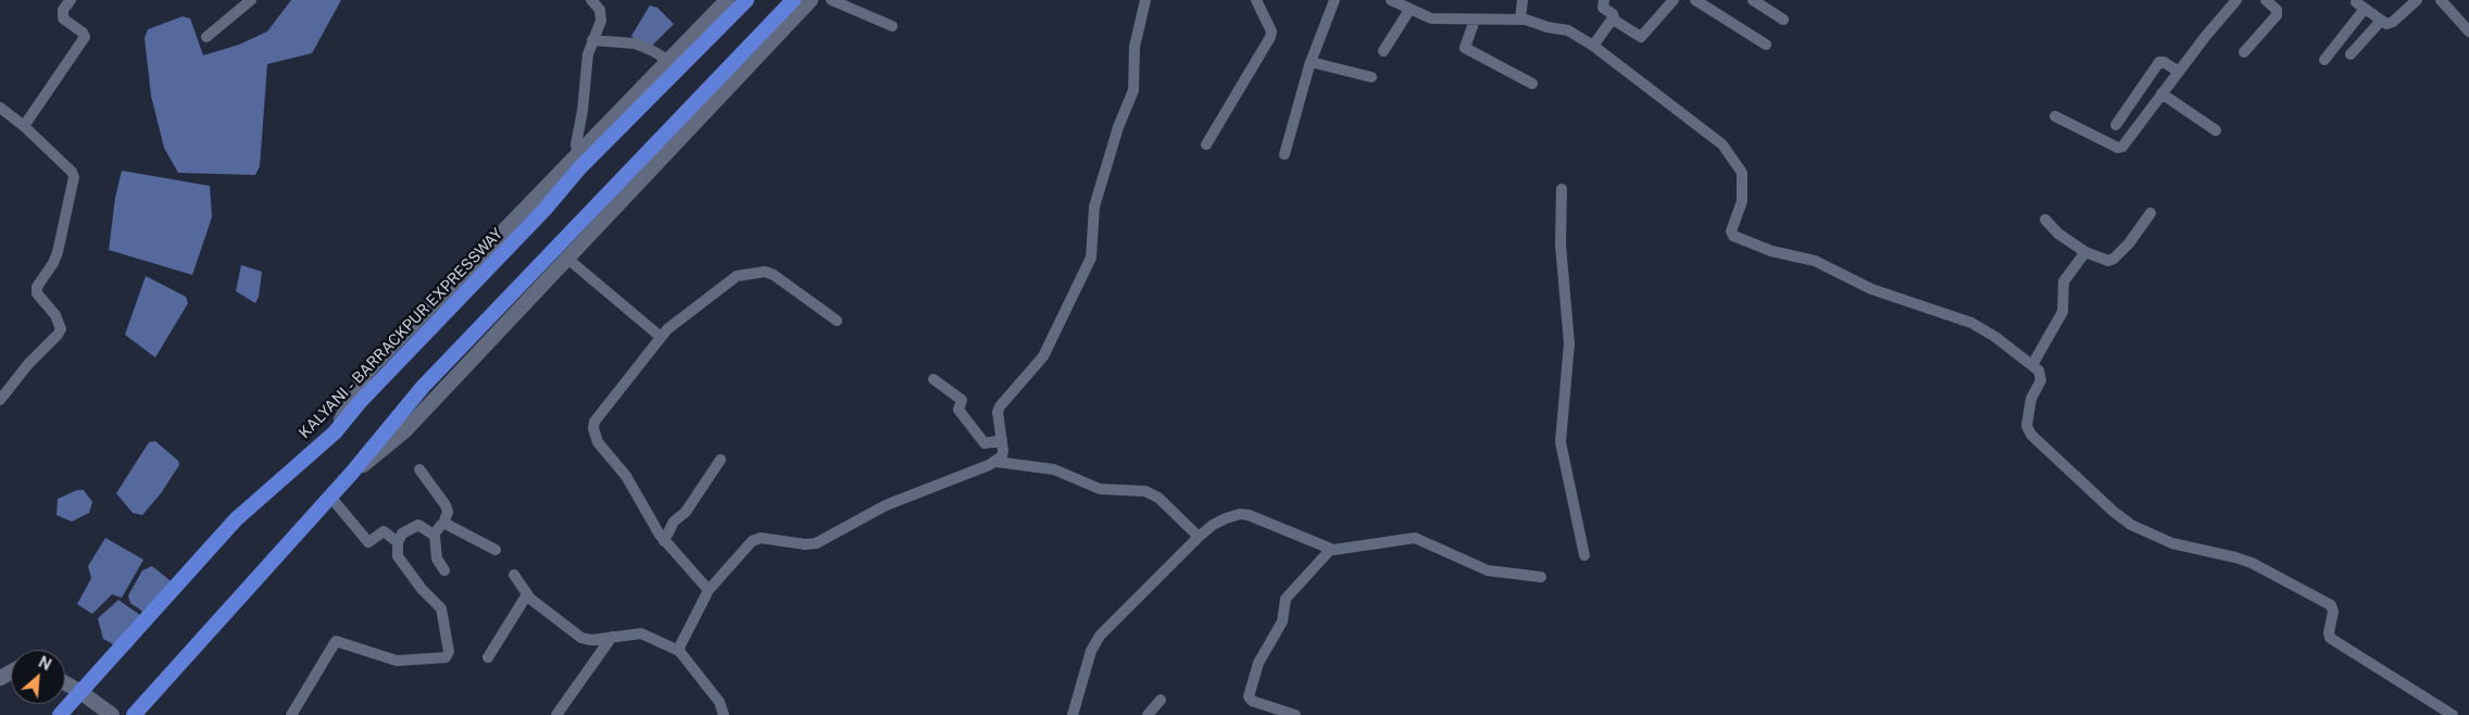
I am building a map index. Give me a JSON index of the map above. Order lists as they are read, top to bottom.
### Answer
{
  "streets": {
    "highway": ["KALYANI - BARRACKPUR EXPRESSWAY"]
  },
  "north": "top right"
}
